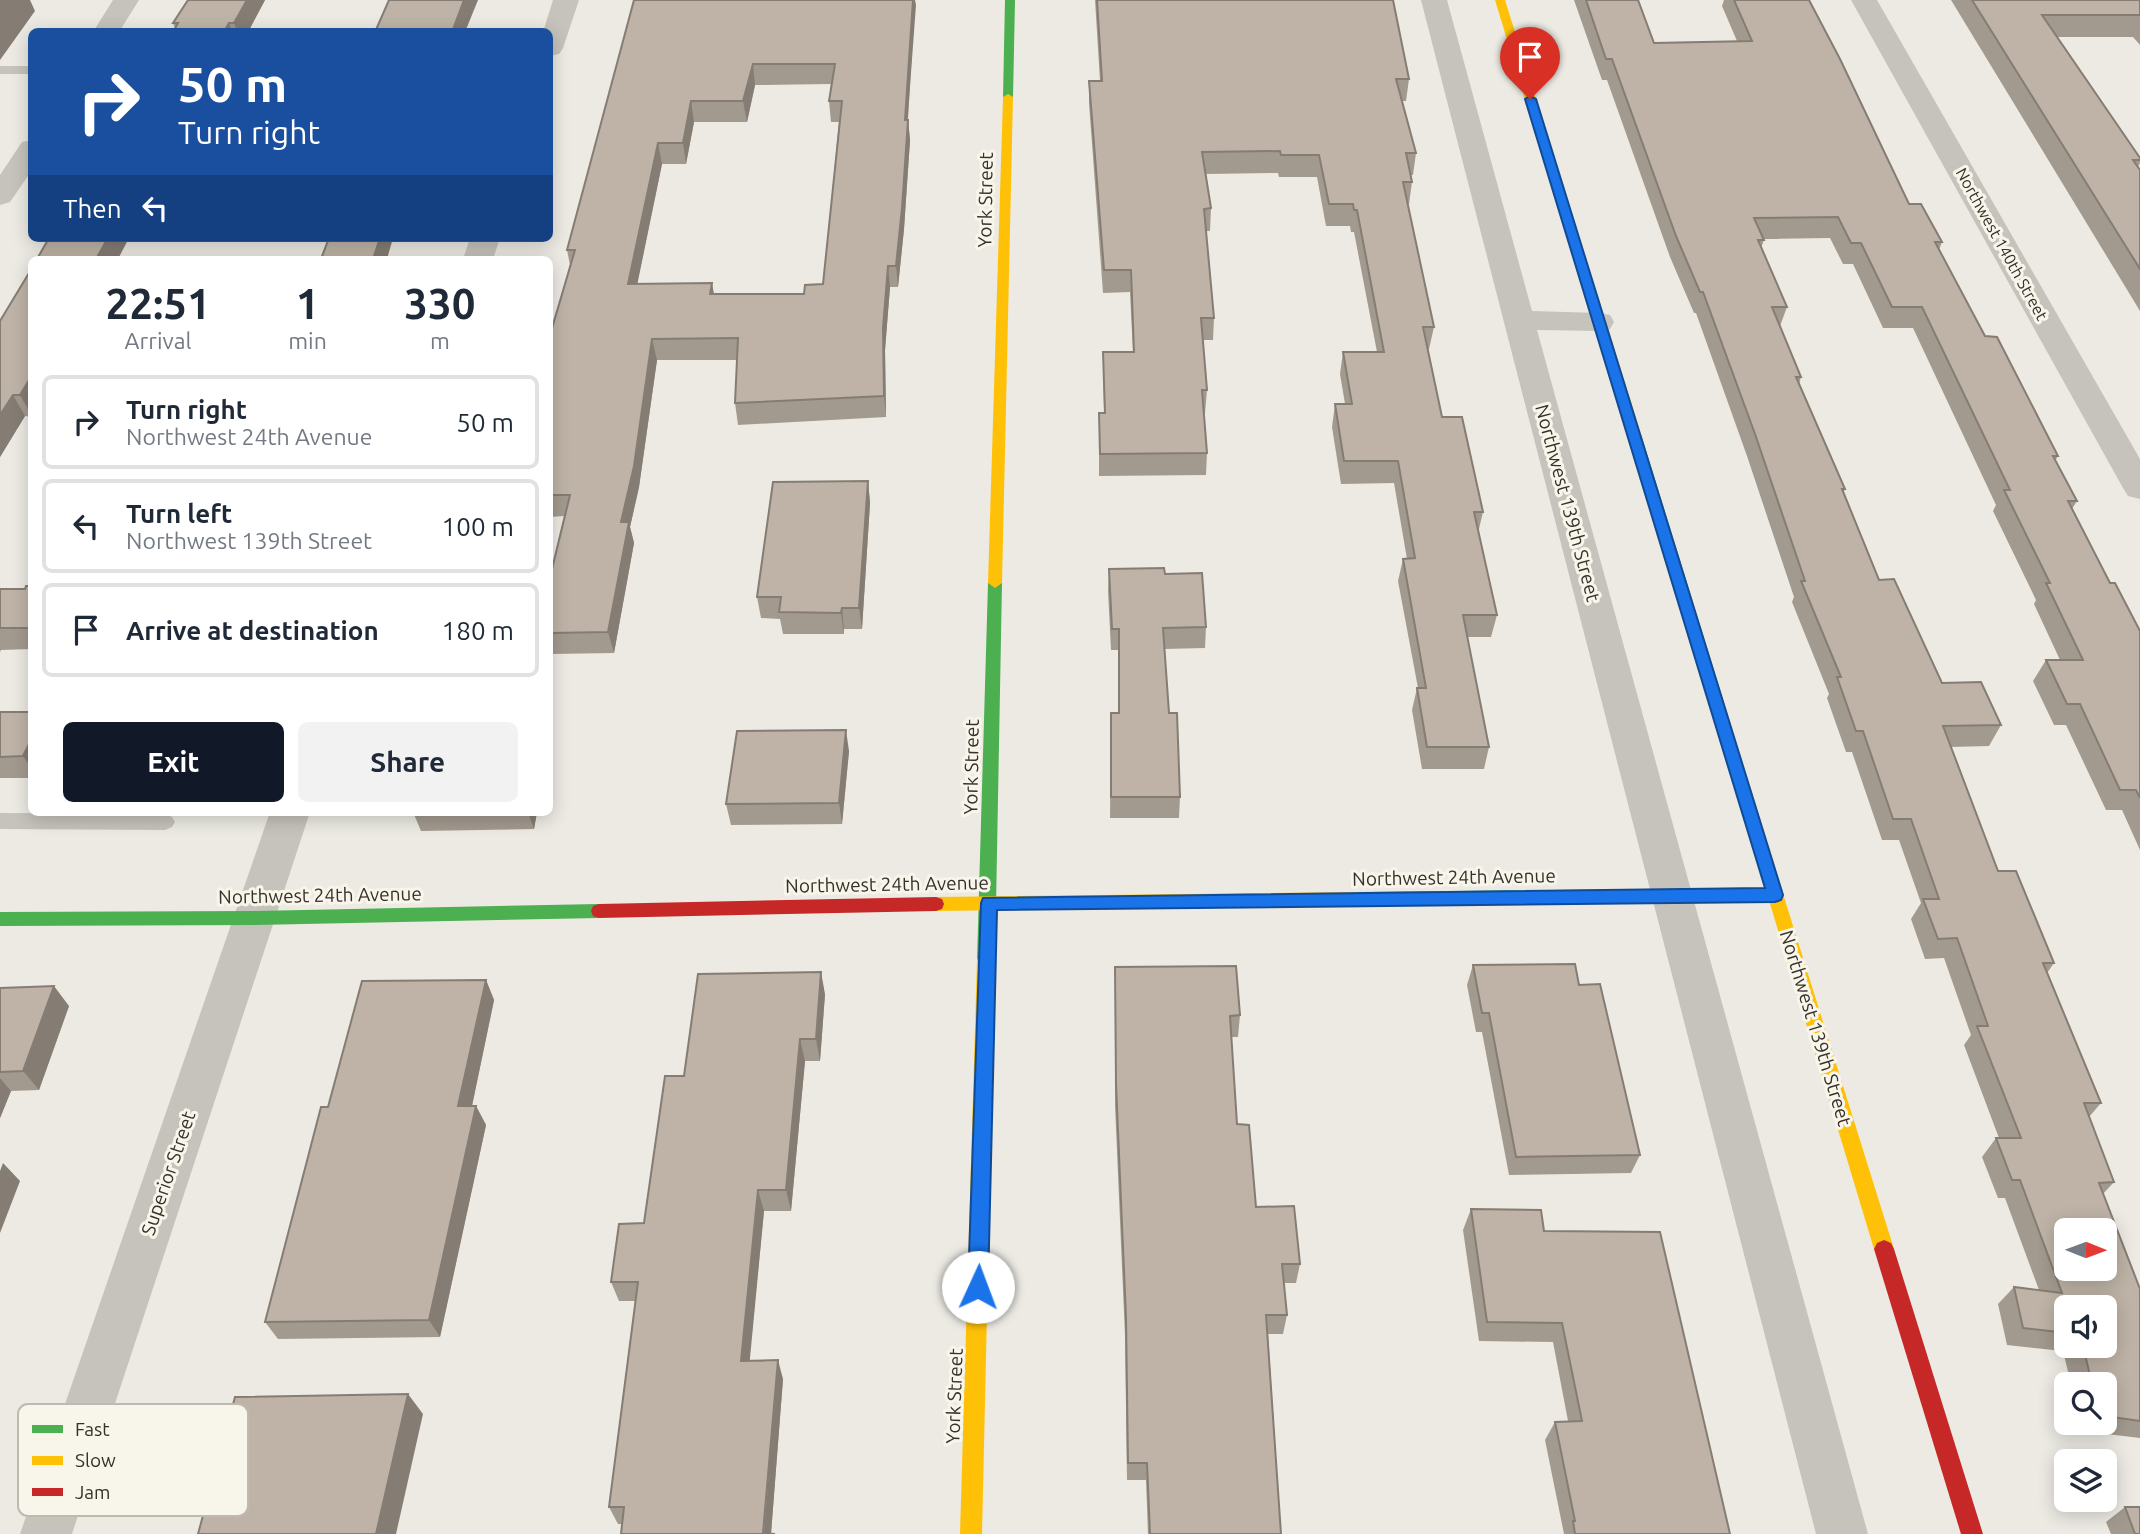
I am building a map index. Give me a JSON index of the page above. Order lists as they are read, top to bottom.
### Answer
{
  "streets": {
    "street": [
      "York Street",
      "Northwest 140th Street",
      "Northwest 139th Street",
      "Northwest 24th Avenue",
      "Superior Street"
    ]
  },
  "crossings": [
    ["York Street", "Northwest 24th Avenue"],
    ["Northwest 139th Street", "Northwest 24th Avenue"],
    ["Northwest 24th Avenue", "Superior Street"]
  ],
  "legend": ["Fast", "Slow", "Jam"],
  "north": "right",
  "page": {
    "turn": ["50 m", "Turn right"],
    "then": "Then",
    "eta": [
      "22:51",
      "Arrival",
      "1",
      "min",
      "330",
      "m"
    ],
    "list": [
      {
        "name": "Turn right",
        "note": "Northwest 24th Avenue",
        "value": "50 m"
      },
      {
        "name": "Turn left",
        "note": "Northwest 139th Street",
        "value": "100 m"
      },
      {
        "name": "Arrive at destination",
        "value": "180 m"
      }
    ],
    "buttons": ["Exit", "Share"]
  }
}
